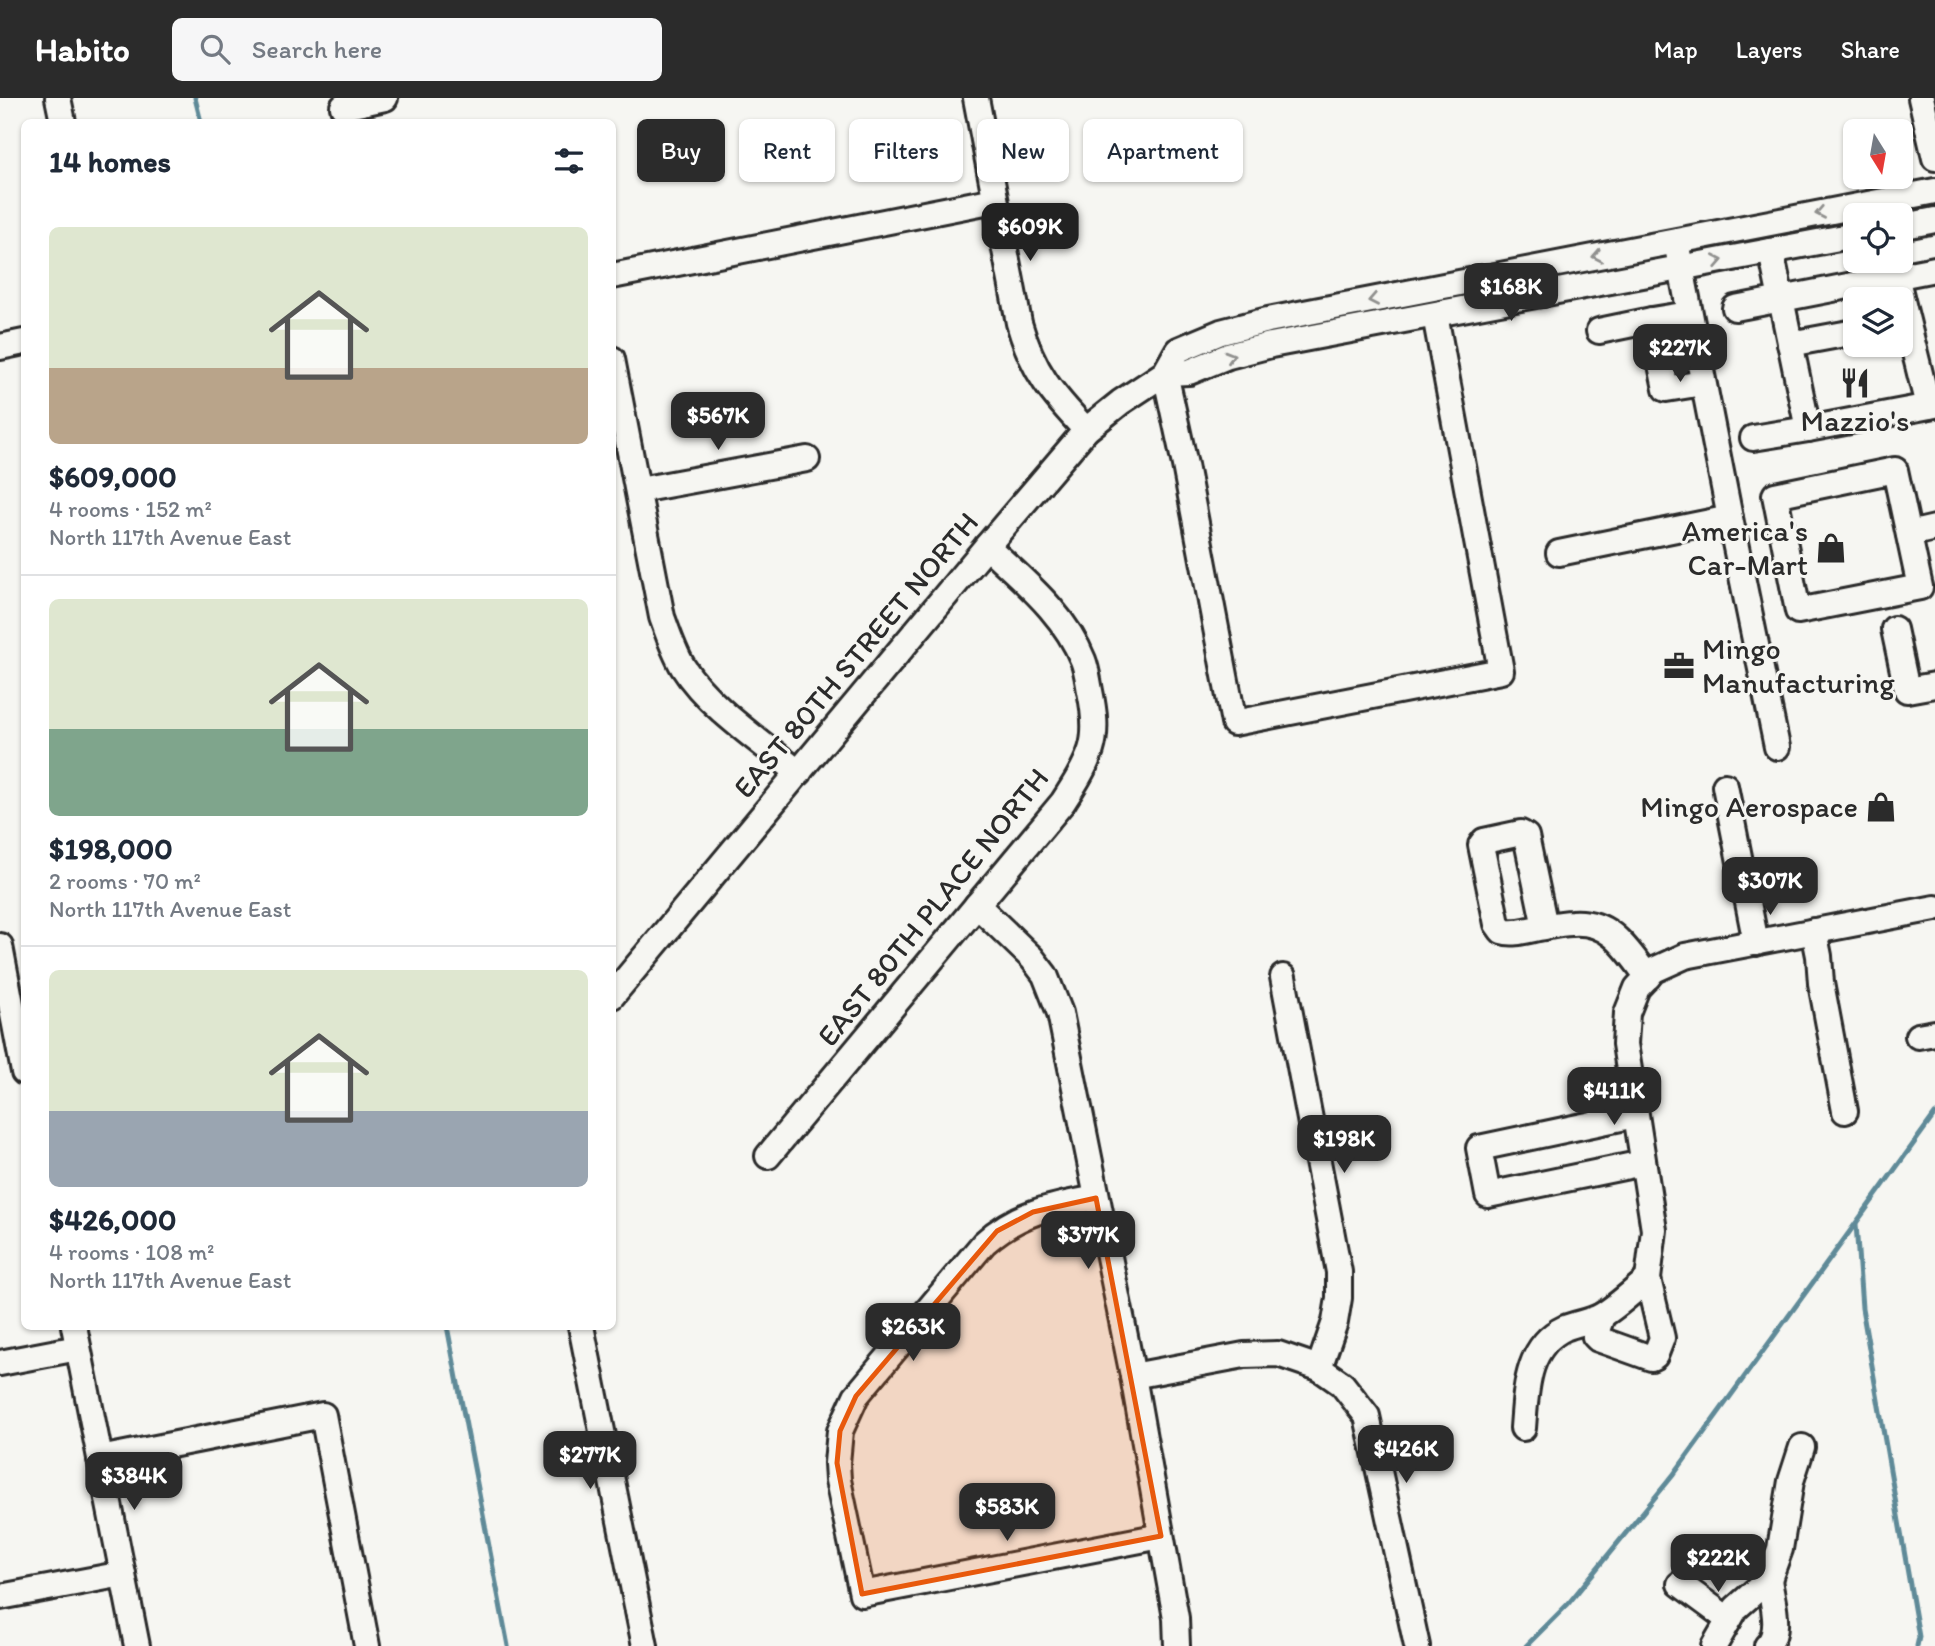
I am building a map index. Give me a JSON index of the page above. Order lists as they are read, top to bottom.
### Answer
{
  "streets": {
    "street": ["EAST 80TH STREET NORTH", "EAST 80TH PLACE NORTH"]
  },
  "crossings": [
    ["EAST 80TH STREET NORTH", "EAST 80TH PLACE NORTH"]
  ],
  "places": {
    "restaurant": ["Mazzio's"],
    "shop": ["America's Car-Mart", "Mingo Aerospace"],
    "office": ["Mingo Manufacturing"]
  },
  "north": "bottom",
  "page": {
    "header": "Habito",
    "search": "Search here",
    "nav": ["Map", "Layers", "Share"],
    "chip": [
      "Buy",
      "Rent",
      "Filters",
      "New",
      "Apartment"
    ],
    "heading": "14 homes",
    "price": [
      "$609K",
      "$168K",
      "$227K",
      "$567K",
      "$307K",
      "$411K",
      "$198K",
      "$377K",
      "$263K",
      "$426K",
      "$277K",
      "$384K",
      "$583K",
      "$222K"
    ],
    "list": [
      {
        "name": "$609,000",
        "note": "4 rooms · 152 m² · North 117th Avenue East"
      },
      {
        "name": "$198,000",
        "note": "2 rooms · 70 m² · North 117th Avenue East"
      },
      {
        "name": "$426,000",
        "note": "4 rooms · 108 m² · North 117th Avenue East"
      }
    ]
  }
}
